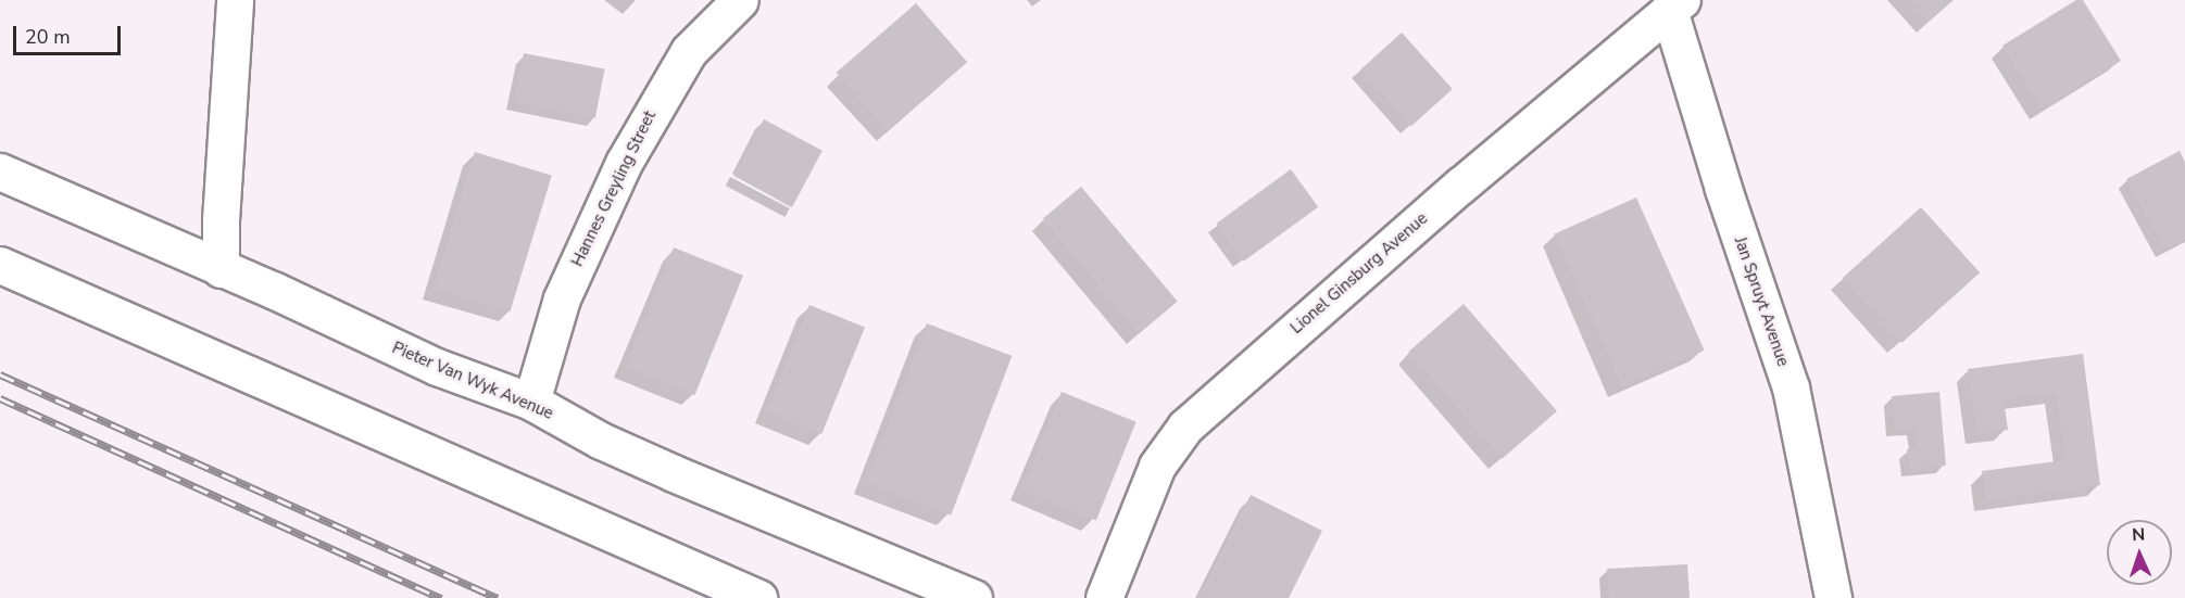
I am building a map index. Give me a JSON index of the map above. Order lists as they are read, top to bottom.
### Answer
{
  "streets": {
    "street": [
      "Hannes Greyling Street",
      "Lionel Ginsburg Avenue",
      "Jan Spruyt Avenue",
      "Pieter Van Wyk Avenue"
    ]
  },
  "crossings": [
    ["Hannes Greyling Street", "Pieter Van Wyk Avenue"],
    ["Lionel Ginsburg Avenue", "Jan Spruyt Avenue"]
  ],
  "scale_bar": "20 m",
  "north": "top"
}
